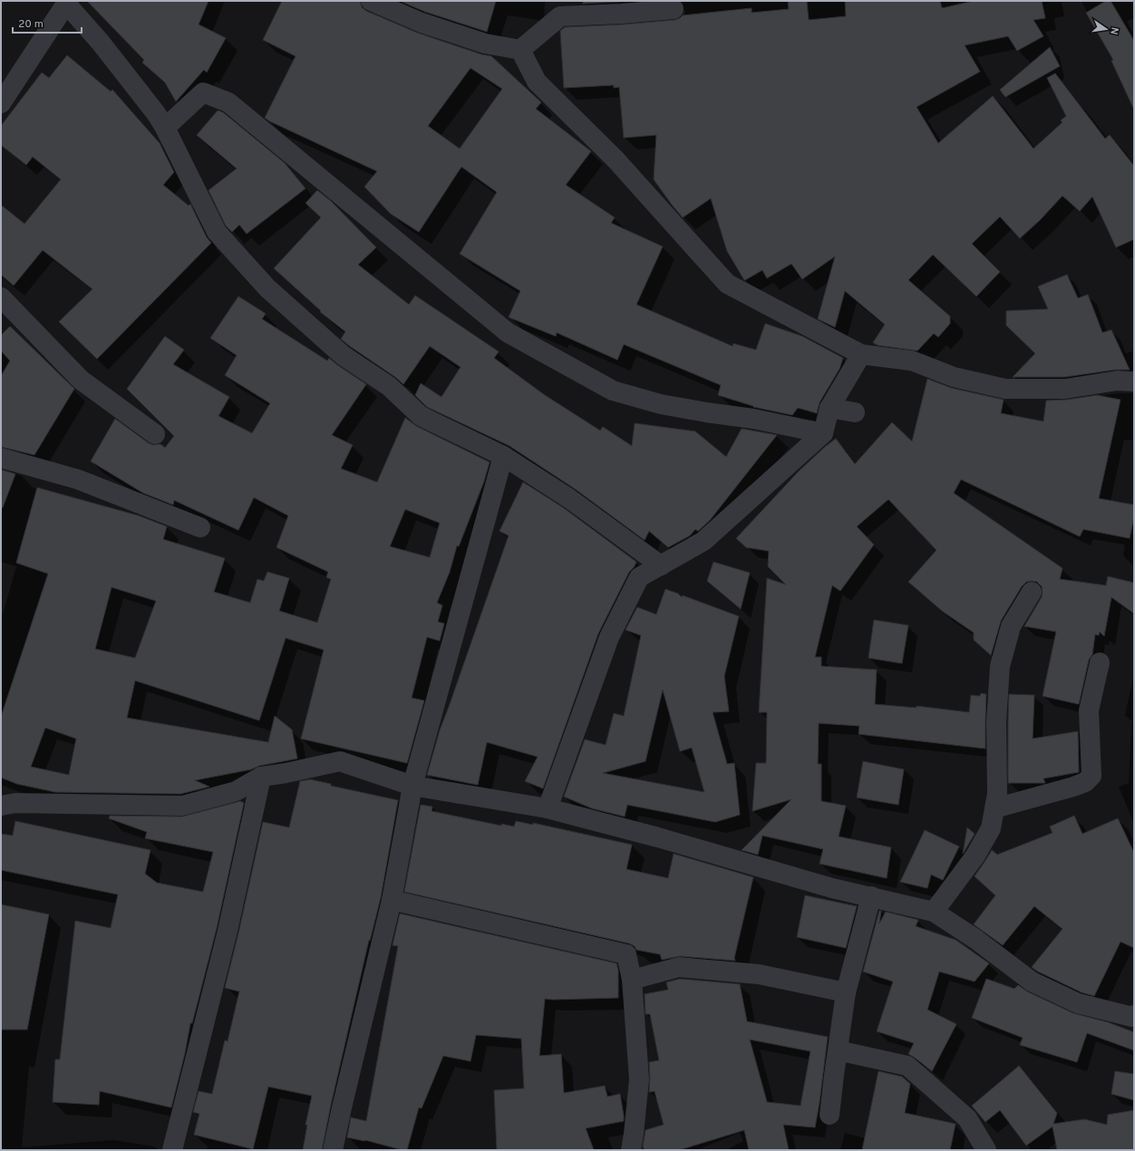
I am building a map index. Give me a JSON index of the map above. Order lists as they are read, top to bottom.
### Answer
{
  "scale_bar": "20 m",
  "north": "right"
}
